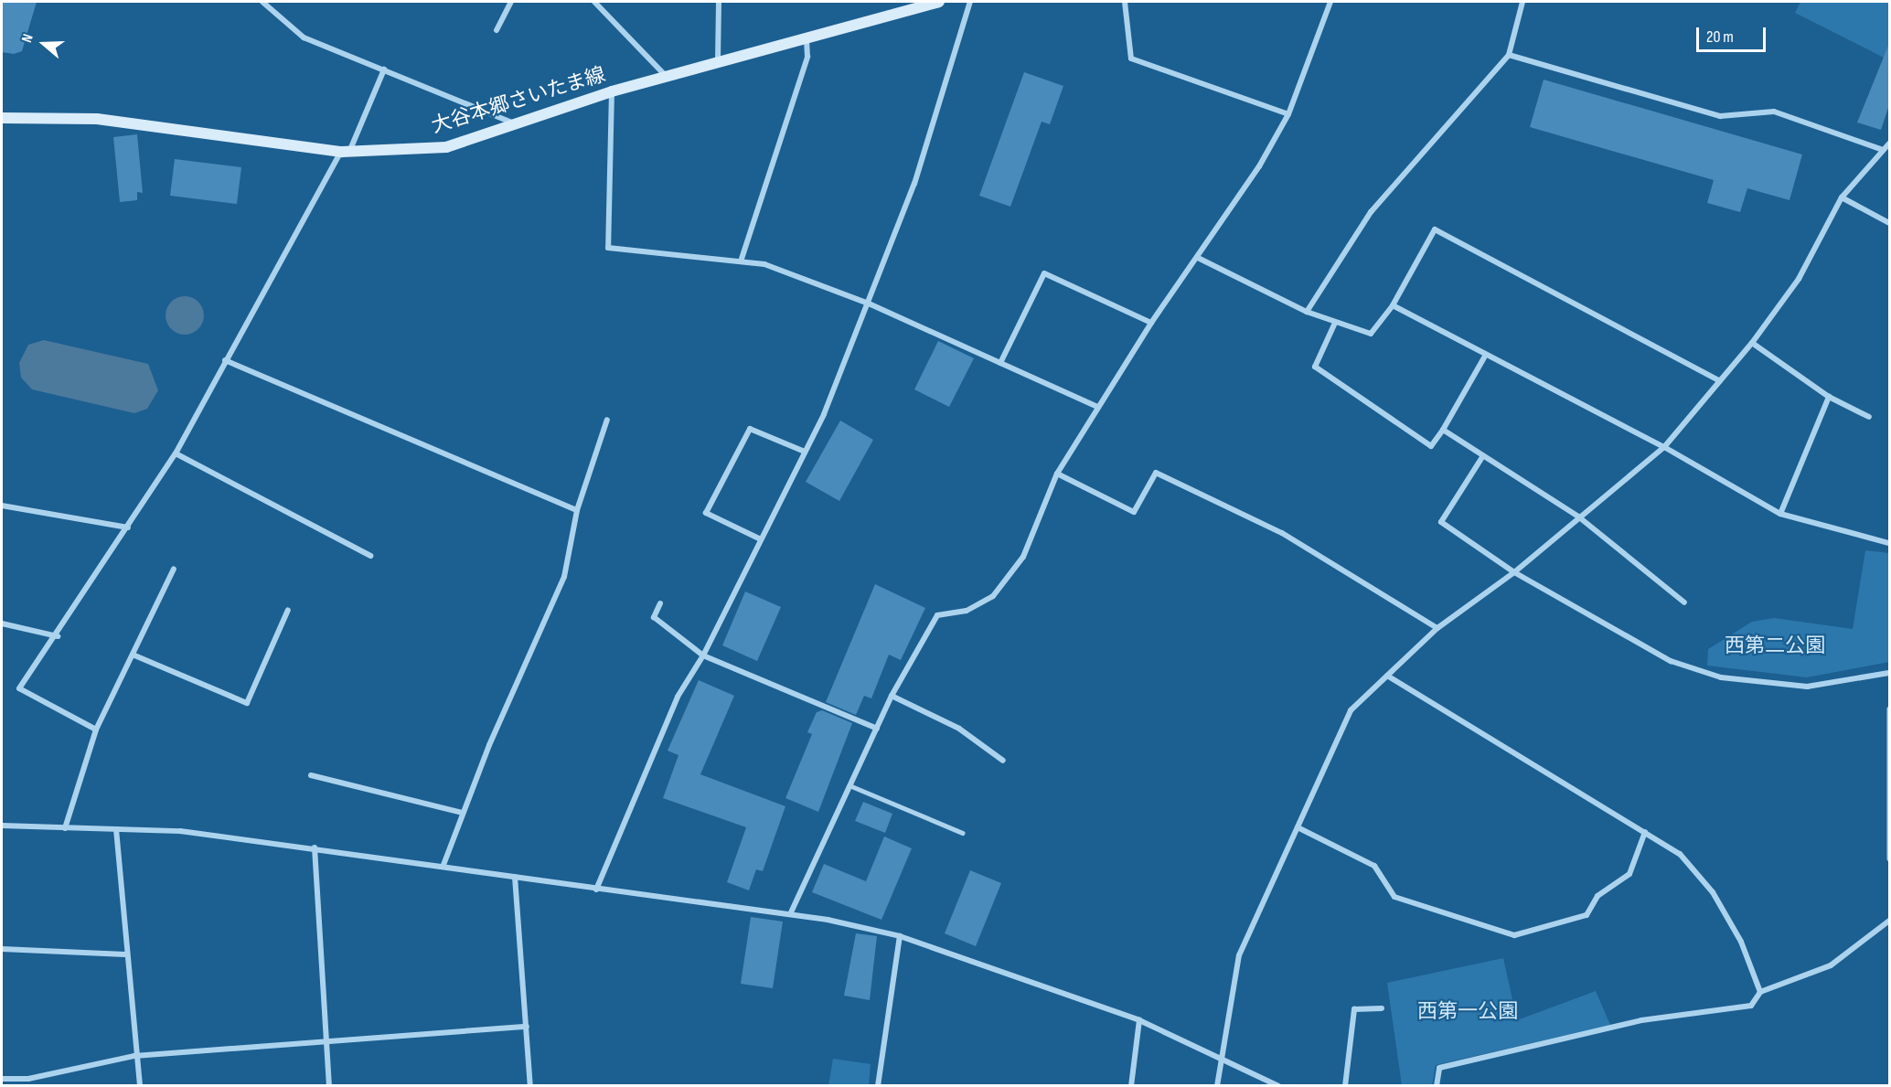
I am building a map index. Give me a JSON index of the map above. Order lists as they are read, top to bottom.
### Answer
{
  "streets": {
    "main road": ["大谷本郷さいたま線"]
  },
  "parks": ["西第二公園", "西第一公園"],
  "scale_bar": "20 m",
  "north": "left"
}
